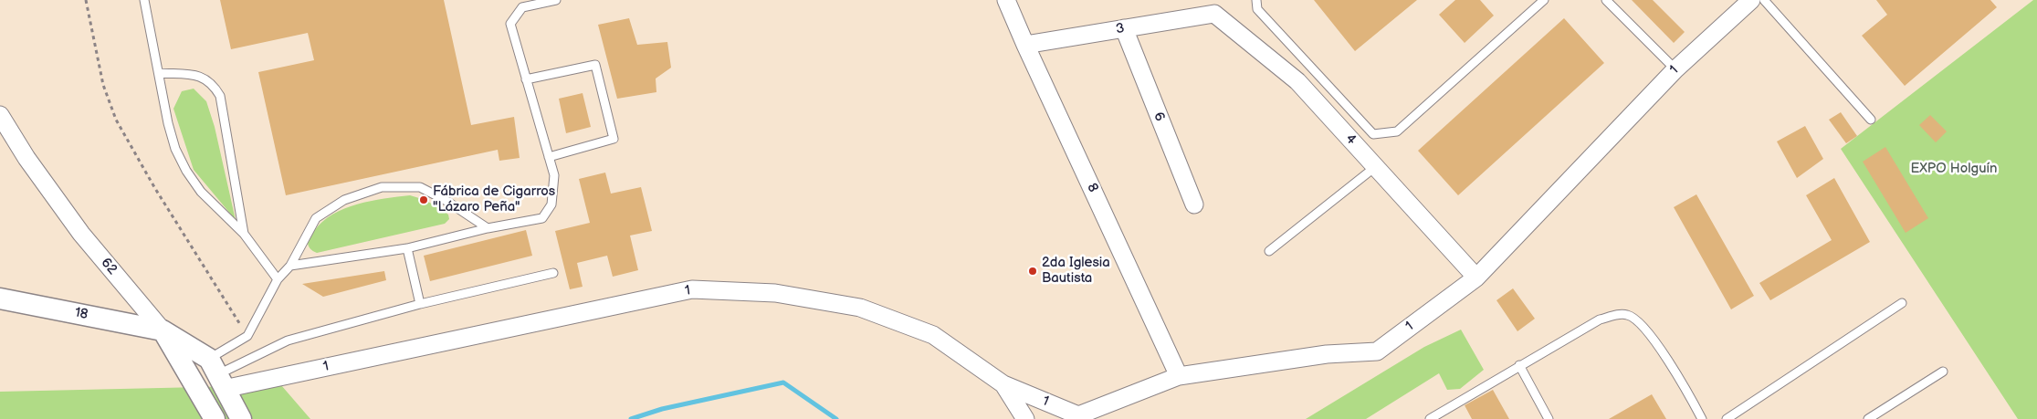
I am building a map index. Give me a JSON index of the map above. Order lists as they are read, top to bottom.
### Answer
{
  "streets": {
    "street": [
      "3",
      "1",
      "6",
      "4",
      "8",
      "62",
      "18"
    ]
  },
  "crossings": [
    ["3", "6"],
    ["3", "4"],
    ["3", "8"],
    ["1", "4"],
    ["1", "8"],
    ["62", "18"]
  ],
  "parks": ["EXPO Holguín"],
  "places": ["Fábrica de Cigarros \"Lázaro Peña\"", "2da Iglesia Bautista"]
}
